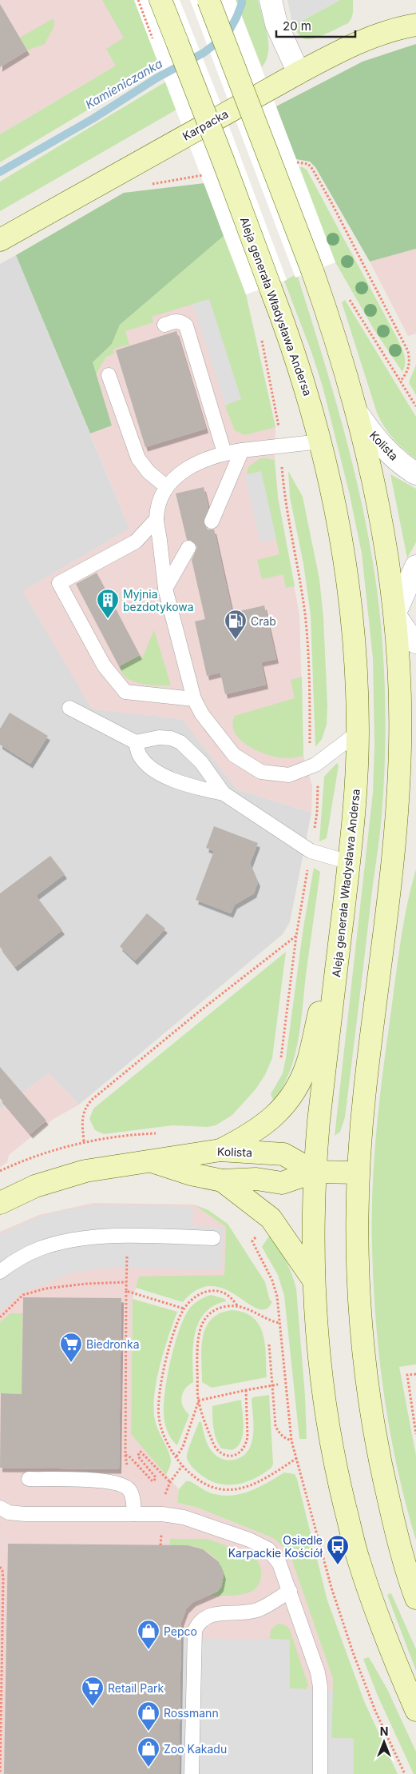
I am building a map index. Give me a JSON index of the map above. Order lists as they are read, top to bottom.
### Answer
{
  "streets": {
    "main road": ["Karpacka", "Aleja generała Władysława Andersa", "Kolista"]
  },
  "crossings": [
    ["Aleja generała Władysława Andersa", "Kolista"]
  ],
  "water": ["Kamieniczanka"],
  "places": {
    "building": ["Myjnia bezdotykowa"],
    "fuel station": ["Crab"],
    "supermarket": ["Biedronka", "Retail Park"],
    "bus stop": ["Osiedle Karpackie Kościół"],
    "shop": ["Pepco", "Rossmann", "Zoo Kakadu"]
  },
  "scale_bar": "20 m",
  "north": "top"
}
